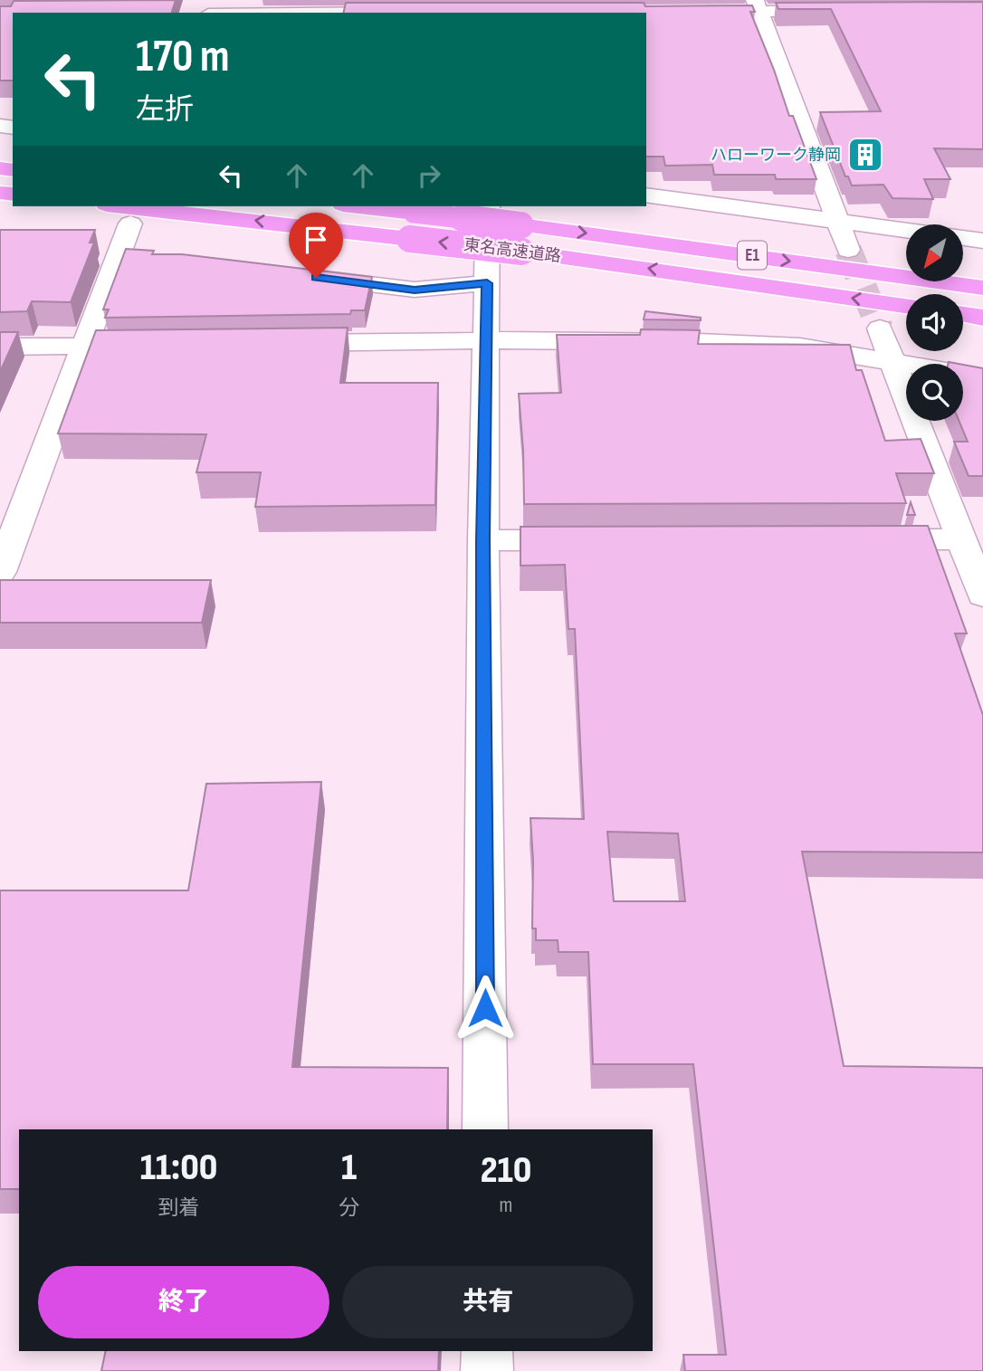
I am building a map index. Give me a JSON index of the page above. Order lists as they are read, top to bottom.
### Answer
{
  "streets": {
    "highway": ["東名高速道路", "E1"]
  },
  "places": {
    "building": ["ハローワーク静岡"]
  },
  "north": "bottom left",
  "page": {
    "turn": ["170 m", "左折"],
    "eta": [
      "11:00",
      "到着",
      "1",
      "分",
      "210",
      "m"
    ],
    "buttons": ["終了", "共有"]
  }
}
